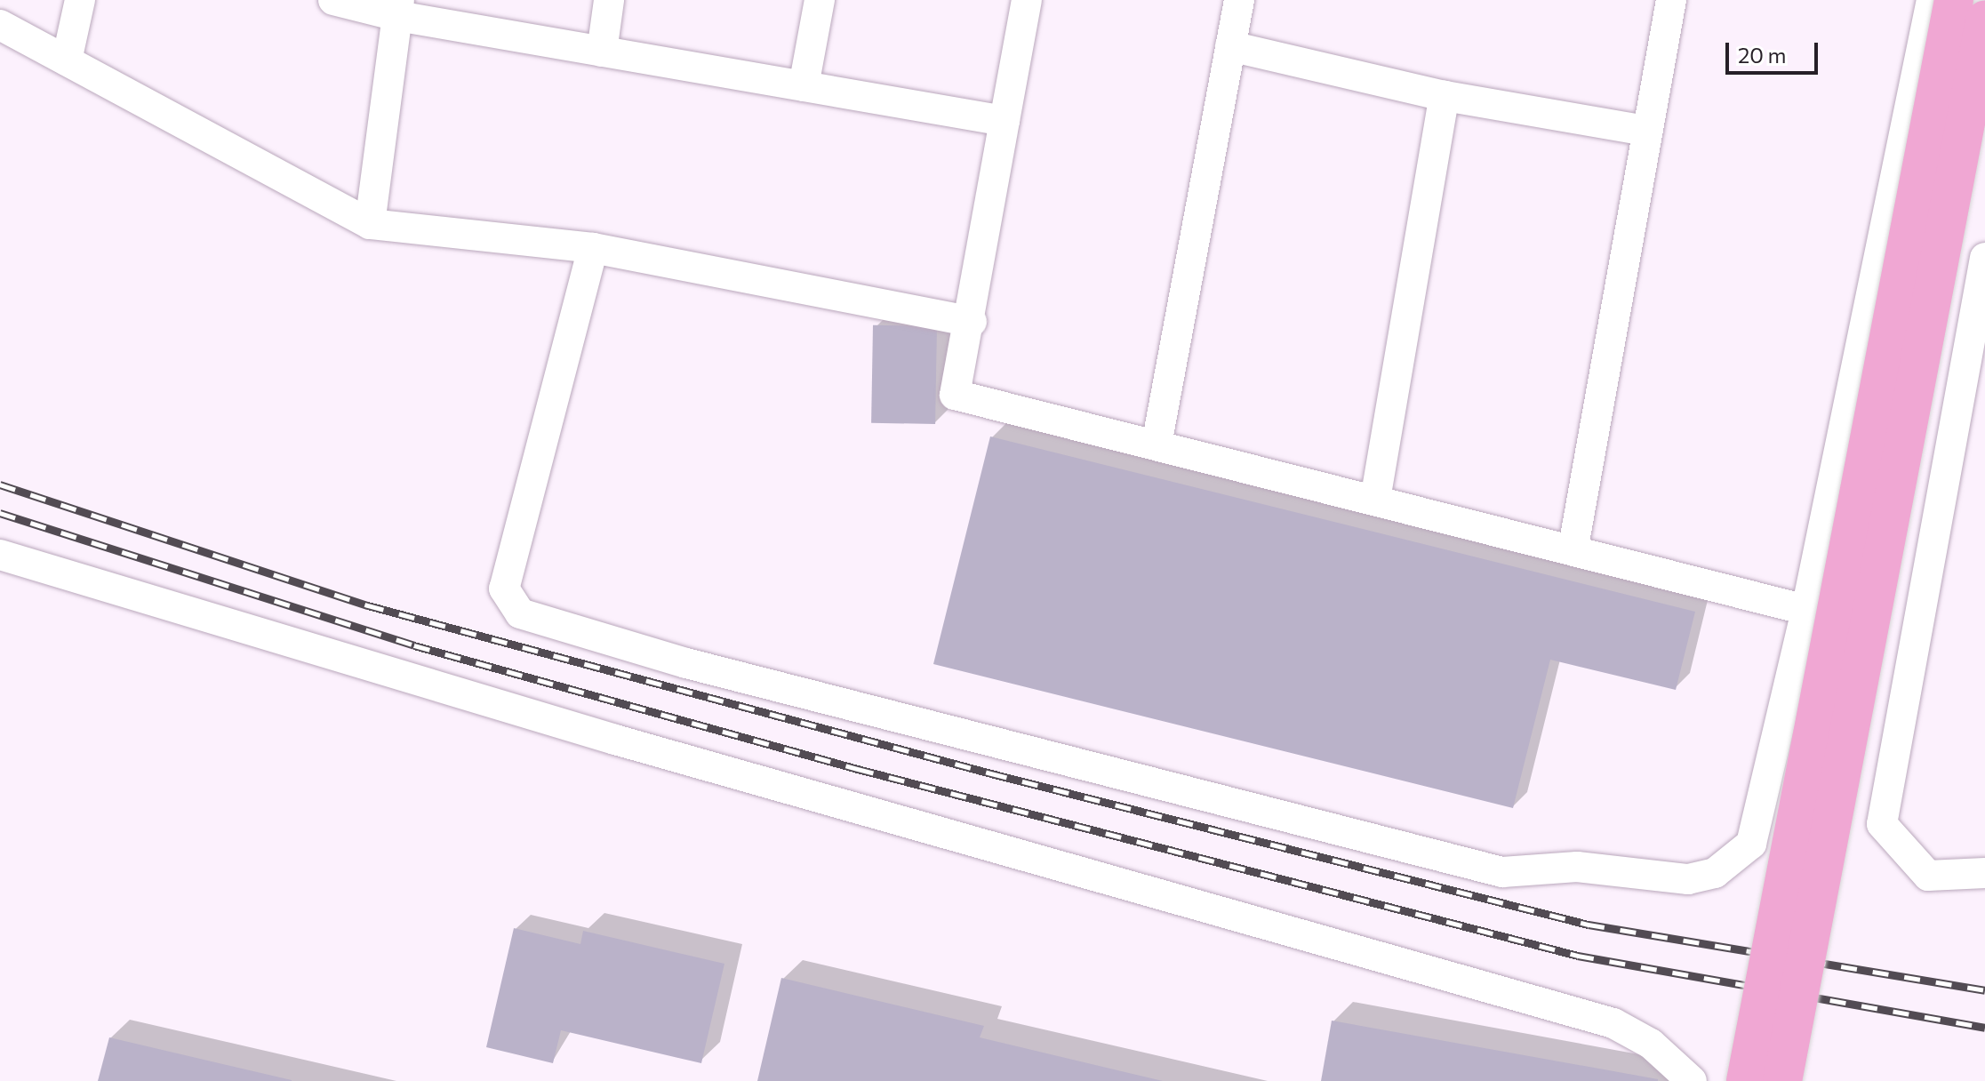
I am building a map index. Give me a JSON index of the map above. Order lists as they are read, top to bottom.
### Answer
{
  "scale_bar": "20 m"
}
